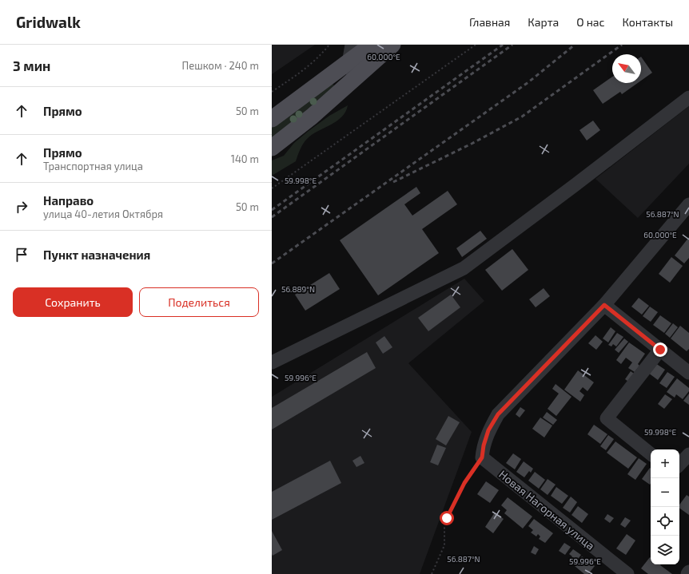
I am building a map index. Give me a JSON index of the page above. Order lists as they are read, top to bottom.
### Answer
{
  "streets": {
    "street": ["Новая Нагорная улица"]
  },
  "north": "top left",
  "page": {
    "header": "Gridwalk",
    "nav": [
      "Главная",
      "Карта",
      "О нас",
      "Контакты"
    ],
    "heading": ["3 мин", "Пешком · 240 m"],
    "list": [
      ["Прямо", "50 m"],
      ["Прямо", "Транспортная улица", "140 m"],
      ["Направо", "улица 40-летия Октября", "50 m"],
      "Пункт назначения"
    ],
    "buttons": ["Сохранить", "Поделиться"],
    "map_buttons": ["+", "−"]
  },
  "coordinates": [
    "60.000°E",
    "59.998°E",
    "56.887°N",
    "56.889°N",
    "59.996°E"
  ]
}
